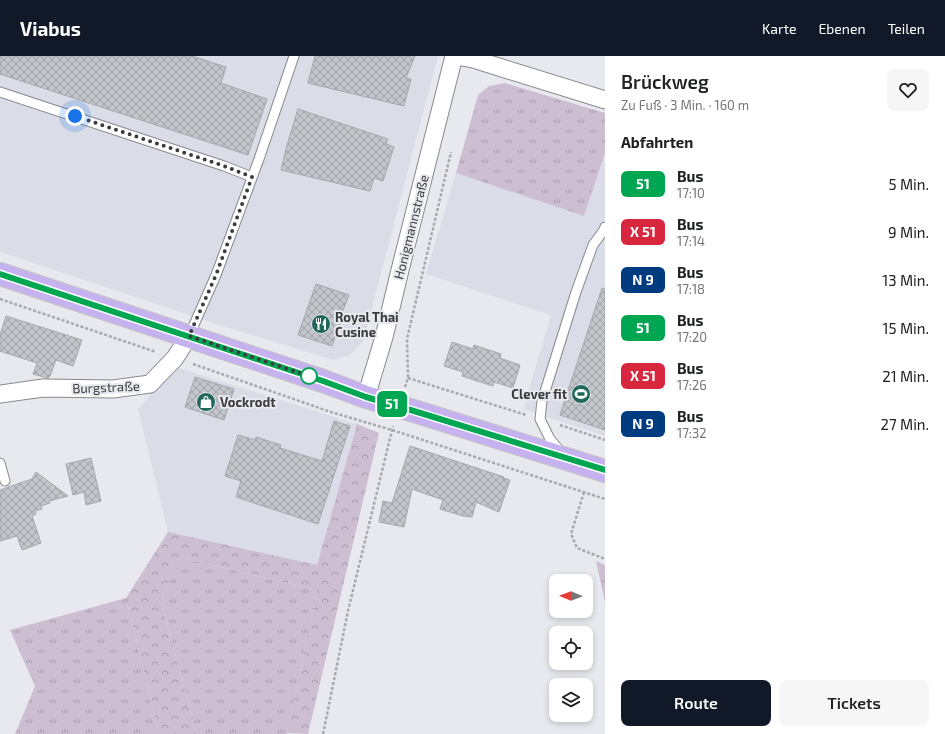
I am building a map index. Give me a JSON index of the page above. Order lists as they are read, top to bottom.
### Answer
{
  "streets": {
    "street": ["Honigmannstraße", "Burgstraße"]
  },
  "places": {
    "restaurant": ["Royal Thai Cusine"],
    "sports": ["Clever fit"],
    "shop": ["Vockrodt"]
  },
  "lines": ["bus line 51"],
  "north": "left",
  "page": {
    "header": "Viabus",
    "nav": ["Karte", "Ebenen", "Teilen"],
    "on_map": "51",
    "heading": [
      ["Brückweg", "Zu Fuß · 3 Min. · 160 m"],
      "Abfahrten"
    ],
    "list": [
      {
        "mark": "51",
        "name": "Bus",
        "note": "17:10",
        "value": "5 Min."
      },
      {
        "mark": "X 51",
        "name": "Bus",
        "note": "17:14",
        "value": "9 Min."
      },
      {
        "mark": "N 9",
        "name": "Bus",
        "note": "17:18",
        "value": "13 Min."
      },
      {
        "mark": "51",
        "name": "Bus",
        "note": "17:20",
        "value": "15 Min."
      },
      {
        "mark": "X 51",
        "name": "Bus",
        "note": "17:26",
        "value": "21 Min."
      },
      {
        "mark": "N 9",
        "name": "Bus",
        "note": "17:32",
        "value": "27 Min."
      }
    ],
    "buttons": ["Route", "Tickets"]
  }
}
